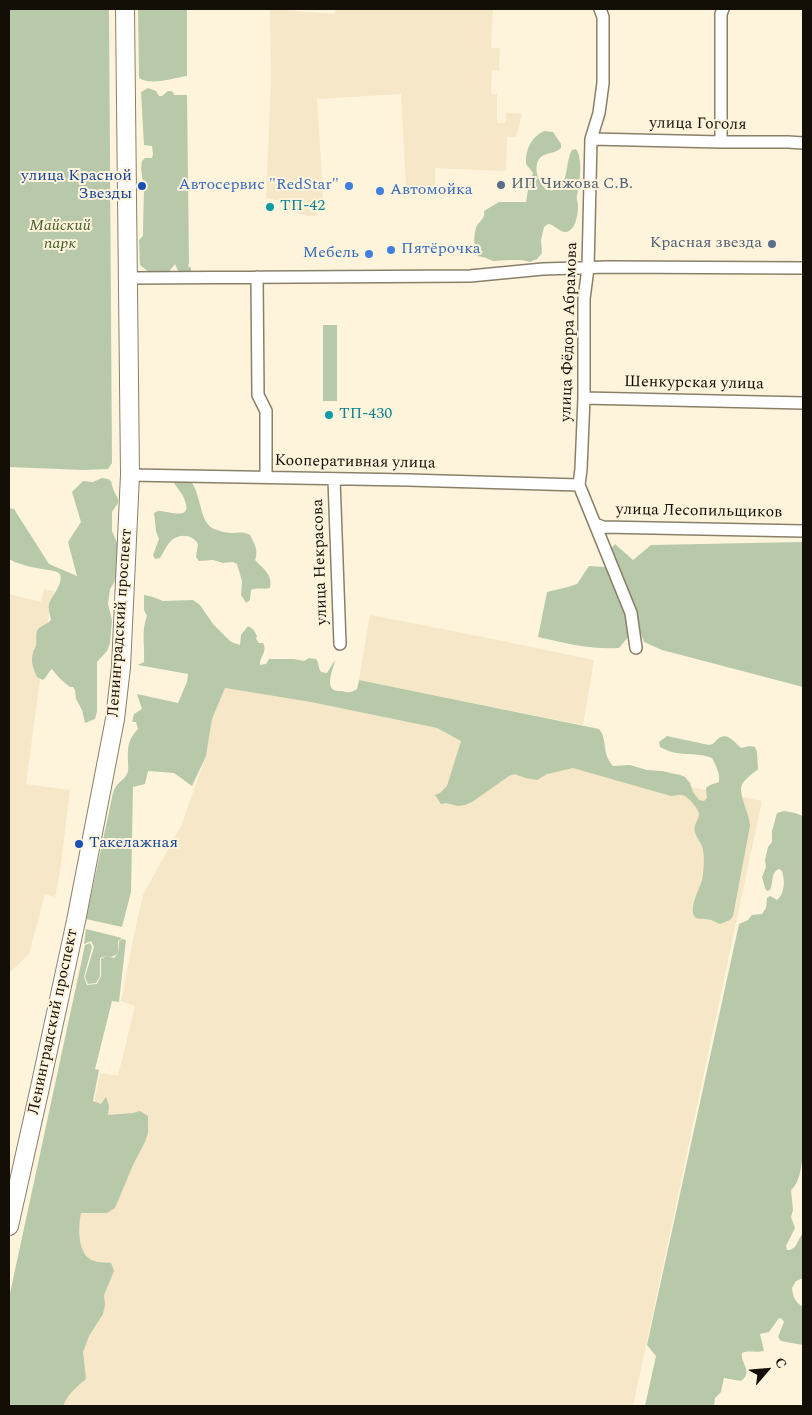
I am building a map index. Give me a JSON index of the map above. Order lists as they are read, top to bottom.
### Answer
{
  "streets": {
    "main road": ["Ленинградский проспект"],
    "street": [
      "улица Гоголя",
      "улица Фёдора Абрамова",
      "Шенкурская улица",
      "Кооперативная улица",
      "улица Лесопильщиков",
      "улица Некрасова"
    ]
  },
  "crossings": [
    ["улица Гоголя", "улица Фёдора Абрамова"],
    ["улица Фёдора Абрамова", "Шенкурская улица"],
    ["улица Фёдора Абрамова", "Кооперативная улица"],
    ["улица Фёдора Абрамова", "улица Лесопильщиков"],
    ["Кооперативная улица", "улица Некрасова"],
    ["Кооперативная улица", "Ленинградский проспект"]
  ],
  "parks": ["Майский парк"],
  "places": [
    "ИП Чижова С.В.",
    "улица Красной Звезды",
    "Автосервис \"RedStar\"",
    "Автомойка",
    "ТП-42",
    "Красная звезда",
    "Пятёрочка",
    "Мебель",
    "ТП-430",
    "Такелажная"
  ],
  "north": "top right"
}
